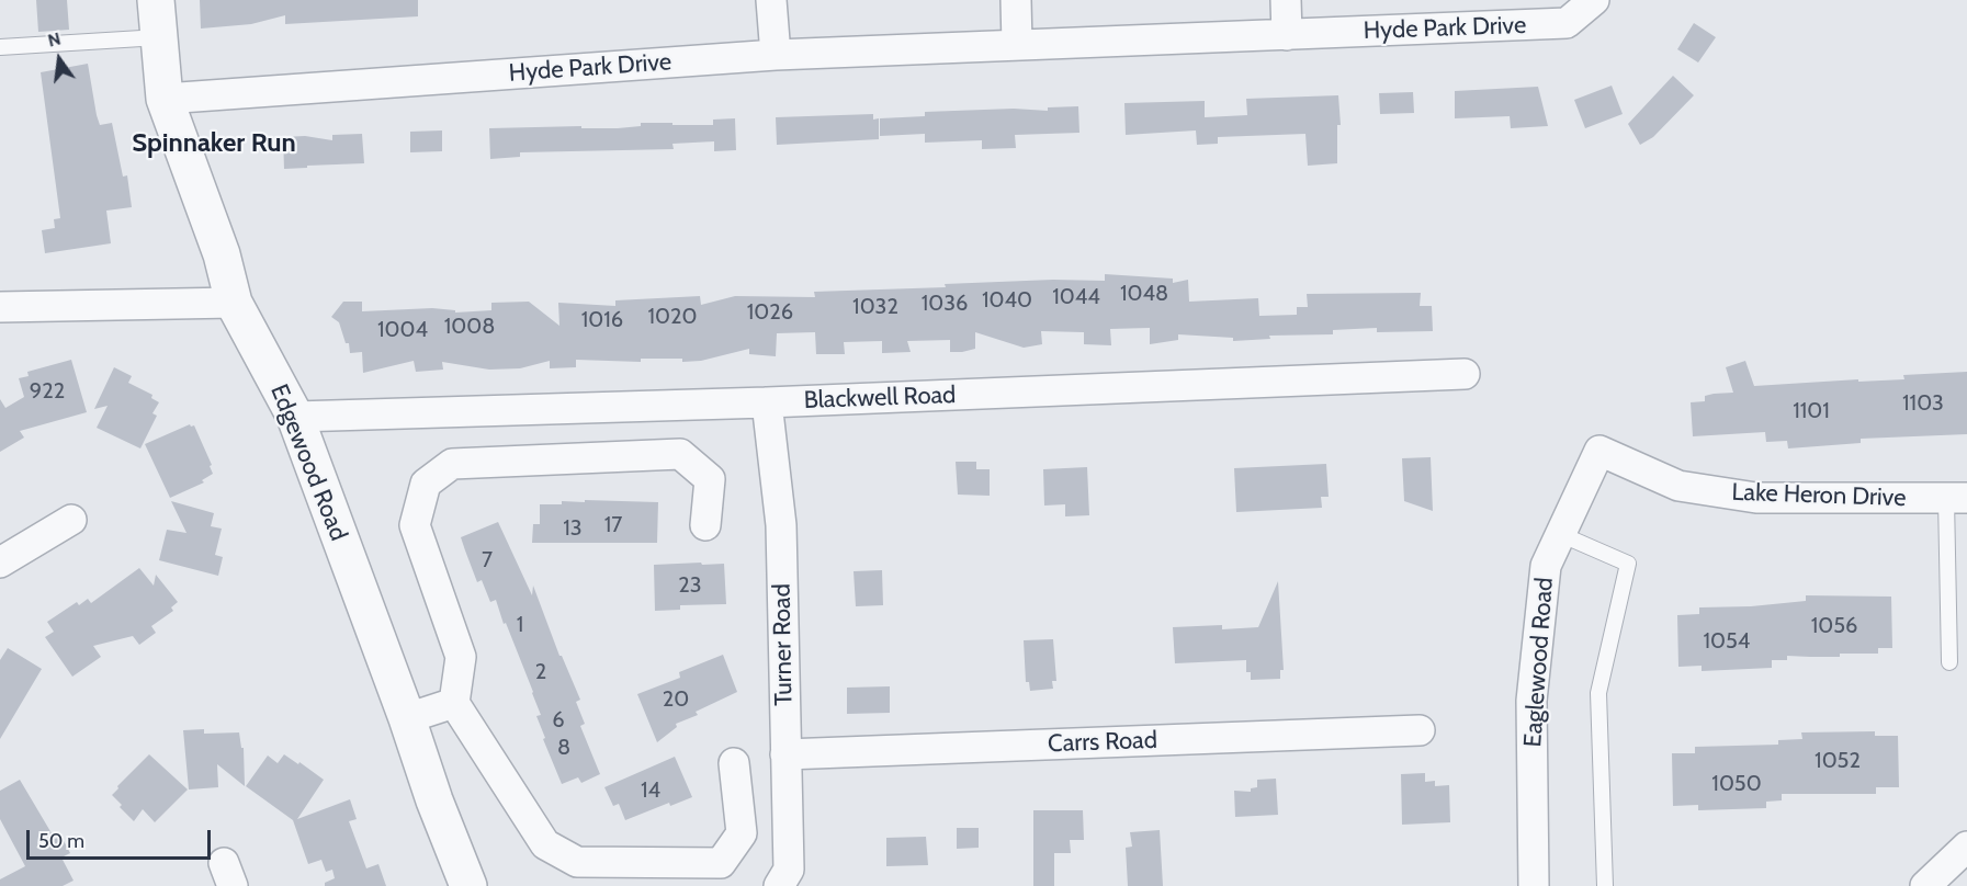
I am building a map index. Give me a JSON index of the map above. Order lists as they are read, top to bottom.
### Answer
{
  "streets": {
    "street": [
      "Hyde Park Drive",
      "Blackwell Road",
      "Edgewood Road",
      "Lake Heron Drive",
      "Turner Road",
      "Eaglewood Road",
      "Carrs Road"
    ]
  },
  "crossings": [
    ["Hyde Park Drive", "Edgewood Road"],
    ["Blackwell Road", "Edgewood Road"],
    ["Blackwell Road", "Turner Road"],
    ["Lake Heron Drive", "Eaglewood Road"],
    ["Turner Road", "Carrs Road"]
  ],
  "districts": ["Spinnaker Run"],
  "house_numbers": [
    "1048",
    "1044",
    "1040",
    "1036",
    "1032",
    "1026",
    "1020",
    "1016",
    "1008",
    "1004",
    "922",
    "1103",
    "1101",
    "17",
    "13",
    "7",
    "23",
    "1",
    "1056",
    "1054",
    "2",
    "20",
    "6",
    "8",
    "1052",
    "1050",
    "14"
  ],
  "scale_bar": "50 m",
  "north": "top"
}
